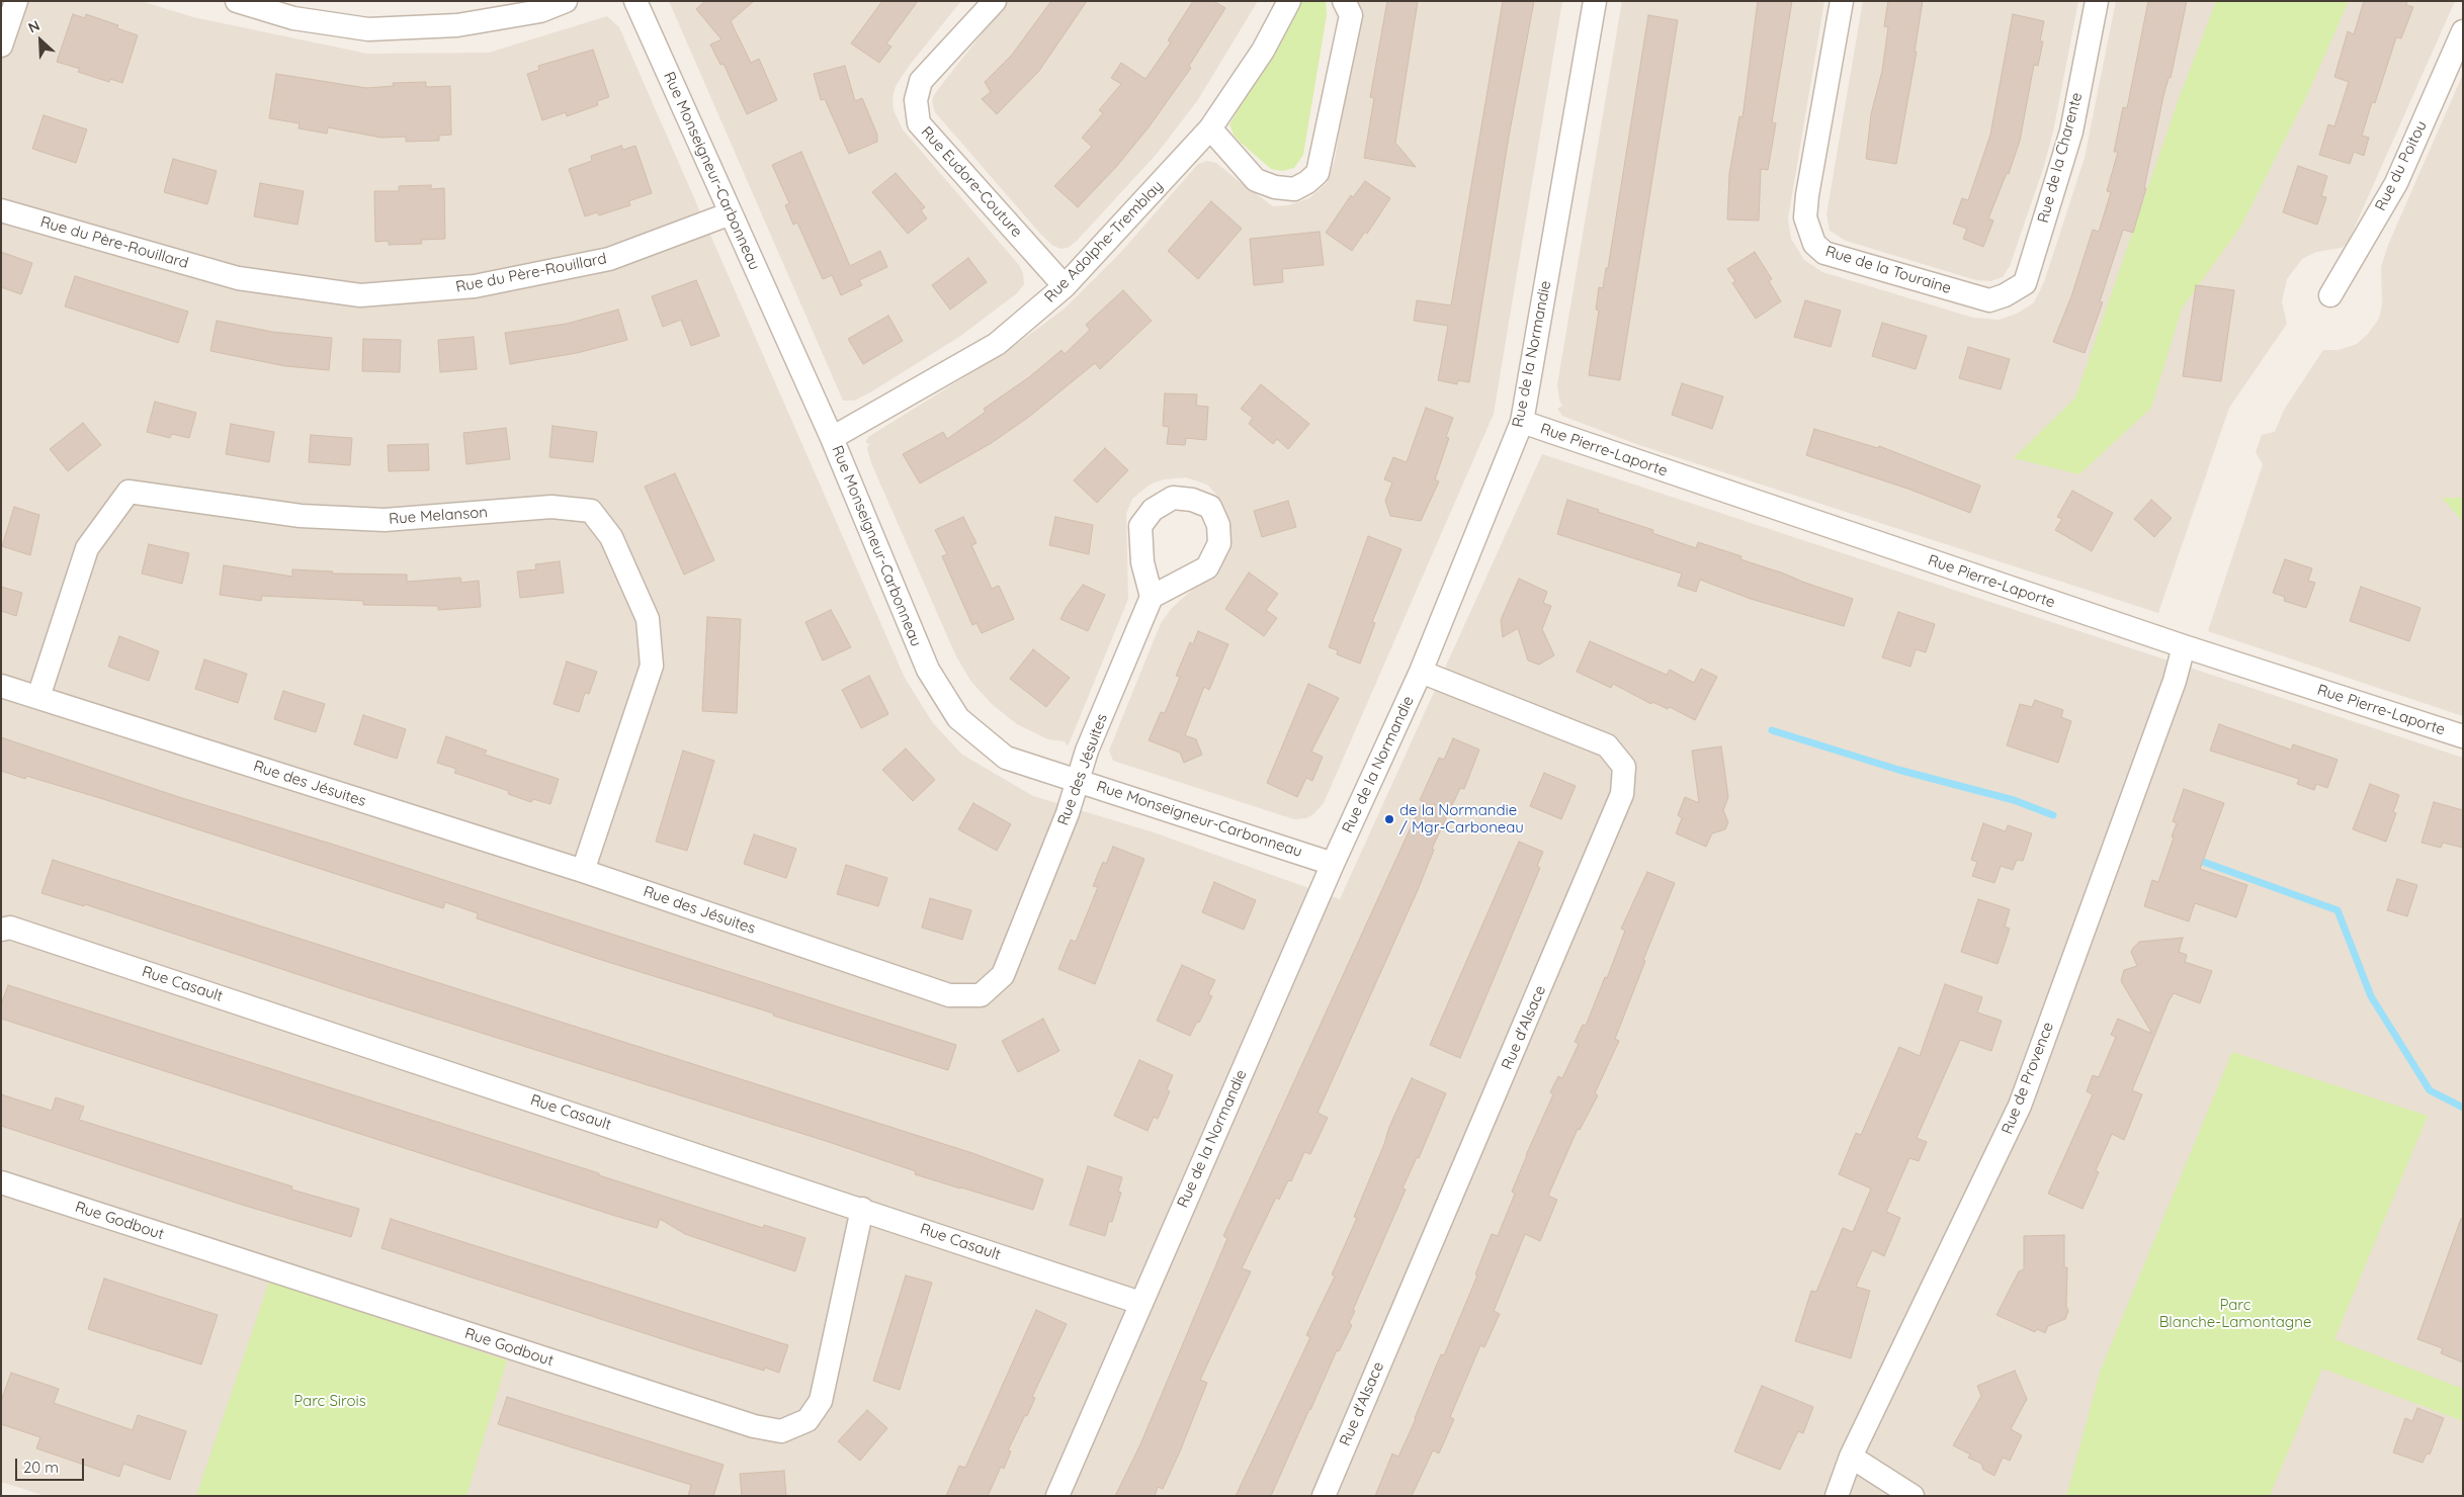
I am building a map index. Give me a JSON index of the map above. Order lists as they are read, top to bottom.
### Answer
{
  "streets": {
    "street": [
      "Rue de la Charente",
      "Rue du Poitou",
      "Rue Monseigneur-Carbonneau",
      "Rue Eudore-Couture",
      "Rue Adolphe-Tremblay",
      "Rue du Père-Rouillard",
      "Rue de la Touraine",
      "Rue de la Normandie",
      "Rue Pierre-Laporte",
      "Rue Melanson",
      "Rue des Jésuites",
      "Rue Casault",
      "Rue d'Alsace",
      "Rue de Provence",
      "Rue Godbout"
    ]
  },
  "crossings": [
    ["Rue de la Charente", "Rue de la Touraine"],
    ["Rue Monseigneur-Carbonneau", "Rue Adolphe-Tremblay"],
    ["Rue Monseigneur-Carbonneau", "Rue du Père-Rouillard"],
    ["Rue Monseigneur-Carbonneau", "Rue de la Normandie"],
    ["Rue Monseigneur-Carbonneau", "Rue des Jésuites"],
    ["Rue Eudore-Couture", "Rue Adolphe-Tremblay"],
    ["Rue de la Normandie", "Rue Pierre-Laporte"],
    ["Rue de la Normandie", "Rue Casault"],
    ["Rue de la Normandie", "Rue d'Alsace"],
    ["Rue Pierre-Laporte", "Rue de Provence"],
    ["Rue Melanson", "Rue des Jésuites"],
    ["Rue Casault", "Rue Godbout"]
  ],
  "parks": ["Parc Blanche-Lamontagne", "Parc Sirois"],
  "places": ["de la Normandie / Mgr-Carboneau"],
  "scale_bar": "20 m",
  "north": "top left"
}
